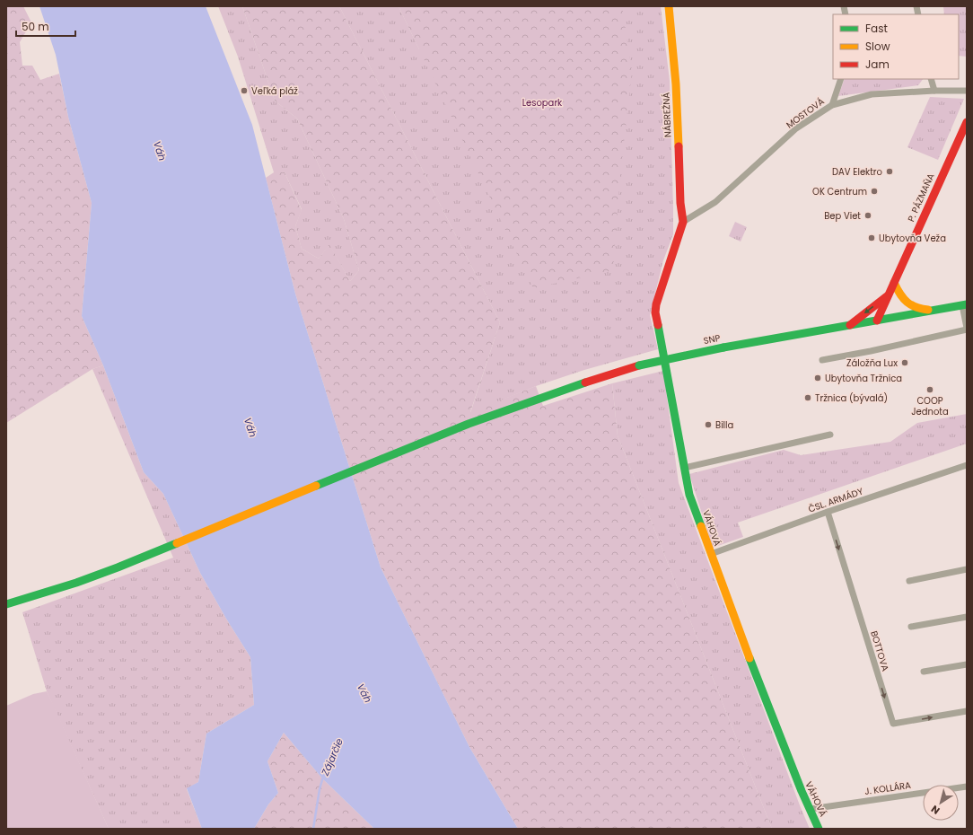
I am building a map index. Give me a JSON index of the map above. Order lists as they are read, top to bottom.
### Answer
{
  "streets": {
    "main road": [
      "NÁBREŽNÁ",
      "P. PÁZMAŇA",
      "SNP",
      "VÁHOVÁ"
    ],
    "street": [
      "MOSTOVÁ",
      "ČSL. ARMÁDY",
      "BOTTOVA",
      "J. KOLLÁRA"
    ]
  },
  "crossings": [
    ["MOSTOVÁ", "NÁBREŽNÁ"],
    ["MOSTOVÁ", "VÁHOVÁ"],
    ["NÁBREŽNÁ", "VÁHOVÁ"],
    ["P. PÁZMAŇA", "SNP"],
    ["ČSL. ARMÁDY", "VÁHOVÁ"],
    ["ČSL. ARMÁDY", "BOTTOVA"],
    ["VÁHOVÁ", "J. KOLLÁRA"]
  ],
  "one_way": ["BOTTOVA"],
  "water": ["Váh", "Zájarčie"],
  "parks": ["Lesopark"],
  "places": [
    "Veľká pláž",
    "DAV Elektro",
    "OK Centrum",
    "Bep Viet",
    "Ubytovňa Veža",
    "Záložňa Lux",
    "Ubytovňa Tržnica",
    "COOP Jednota",
    "Tržnica (bývalá)",
    "Billa"
  ],
  "legend": ["Fast", "Slow", "Jam"],
  "scale_bar": "50 m",
  "north": "bottom left"
}
